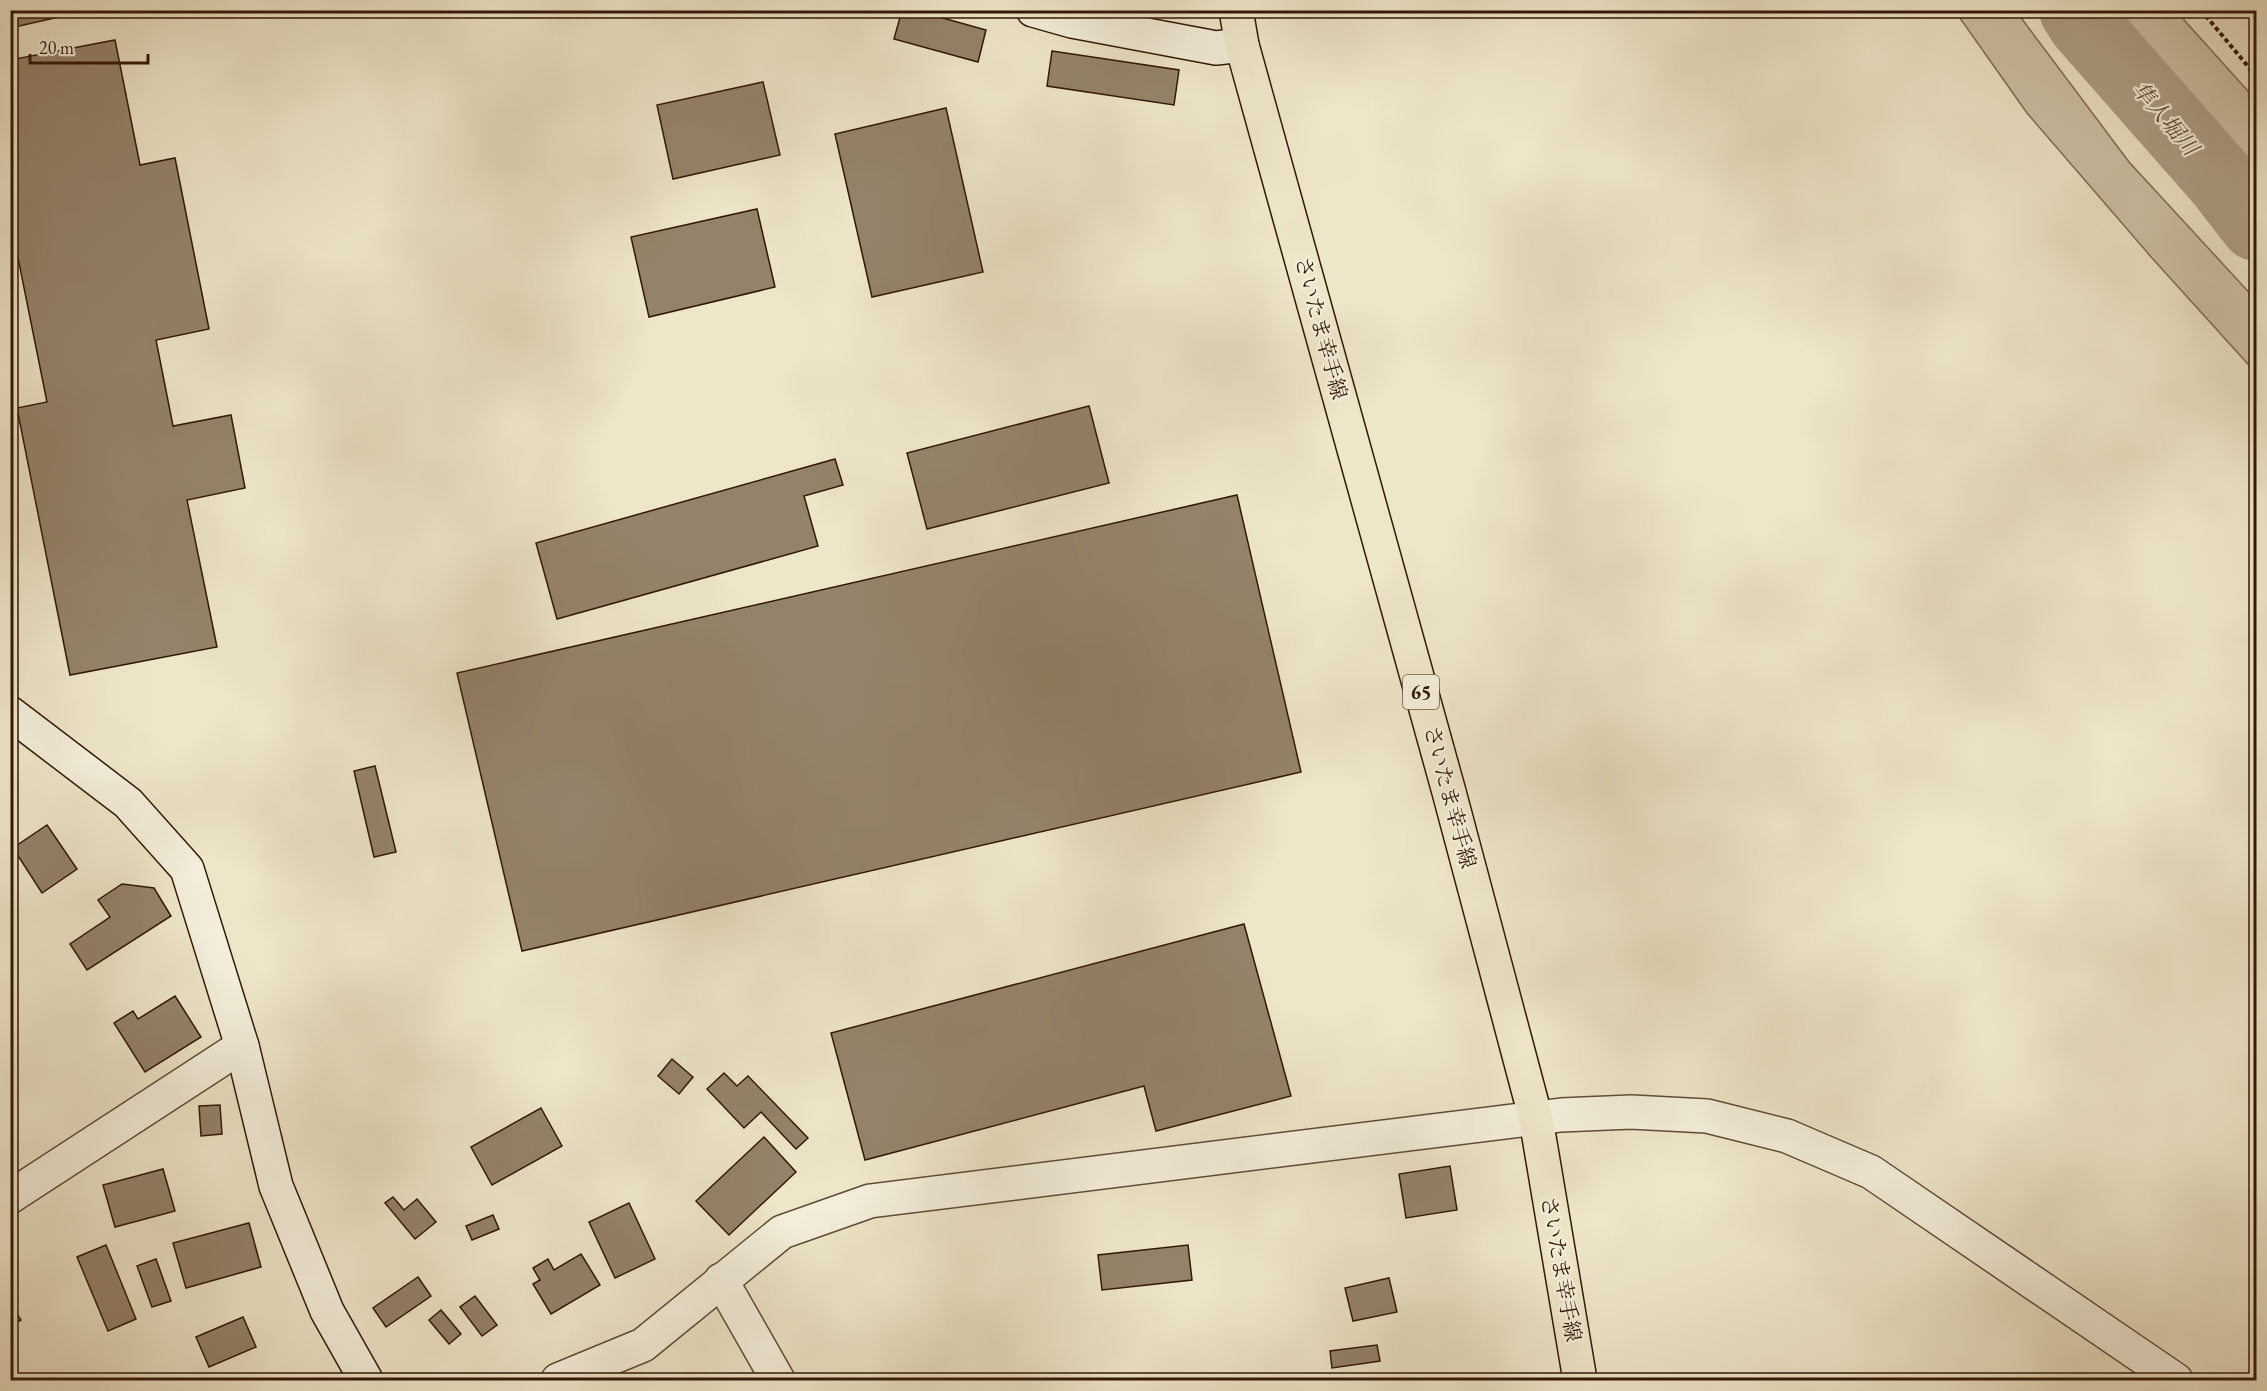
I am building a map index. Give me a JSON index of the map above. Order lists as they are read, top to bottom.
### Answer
{
  "streets": {
    "main road": ["さいたま幸手線", "65"]
  },
  "water": ["隼人堀川"],
  "scale_bar": "20 m"
}
